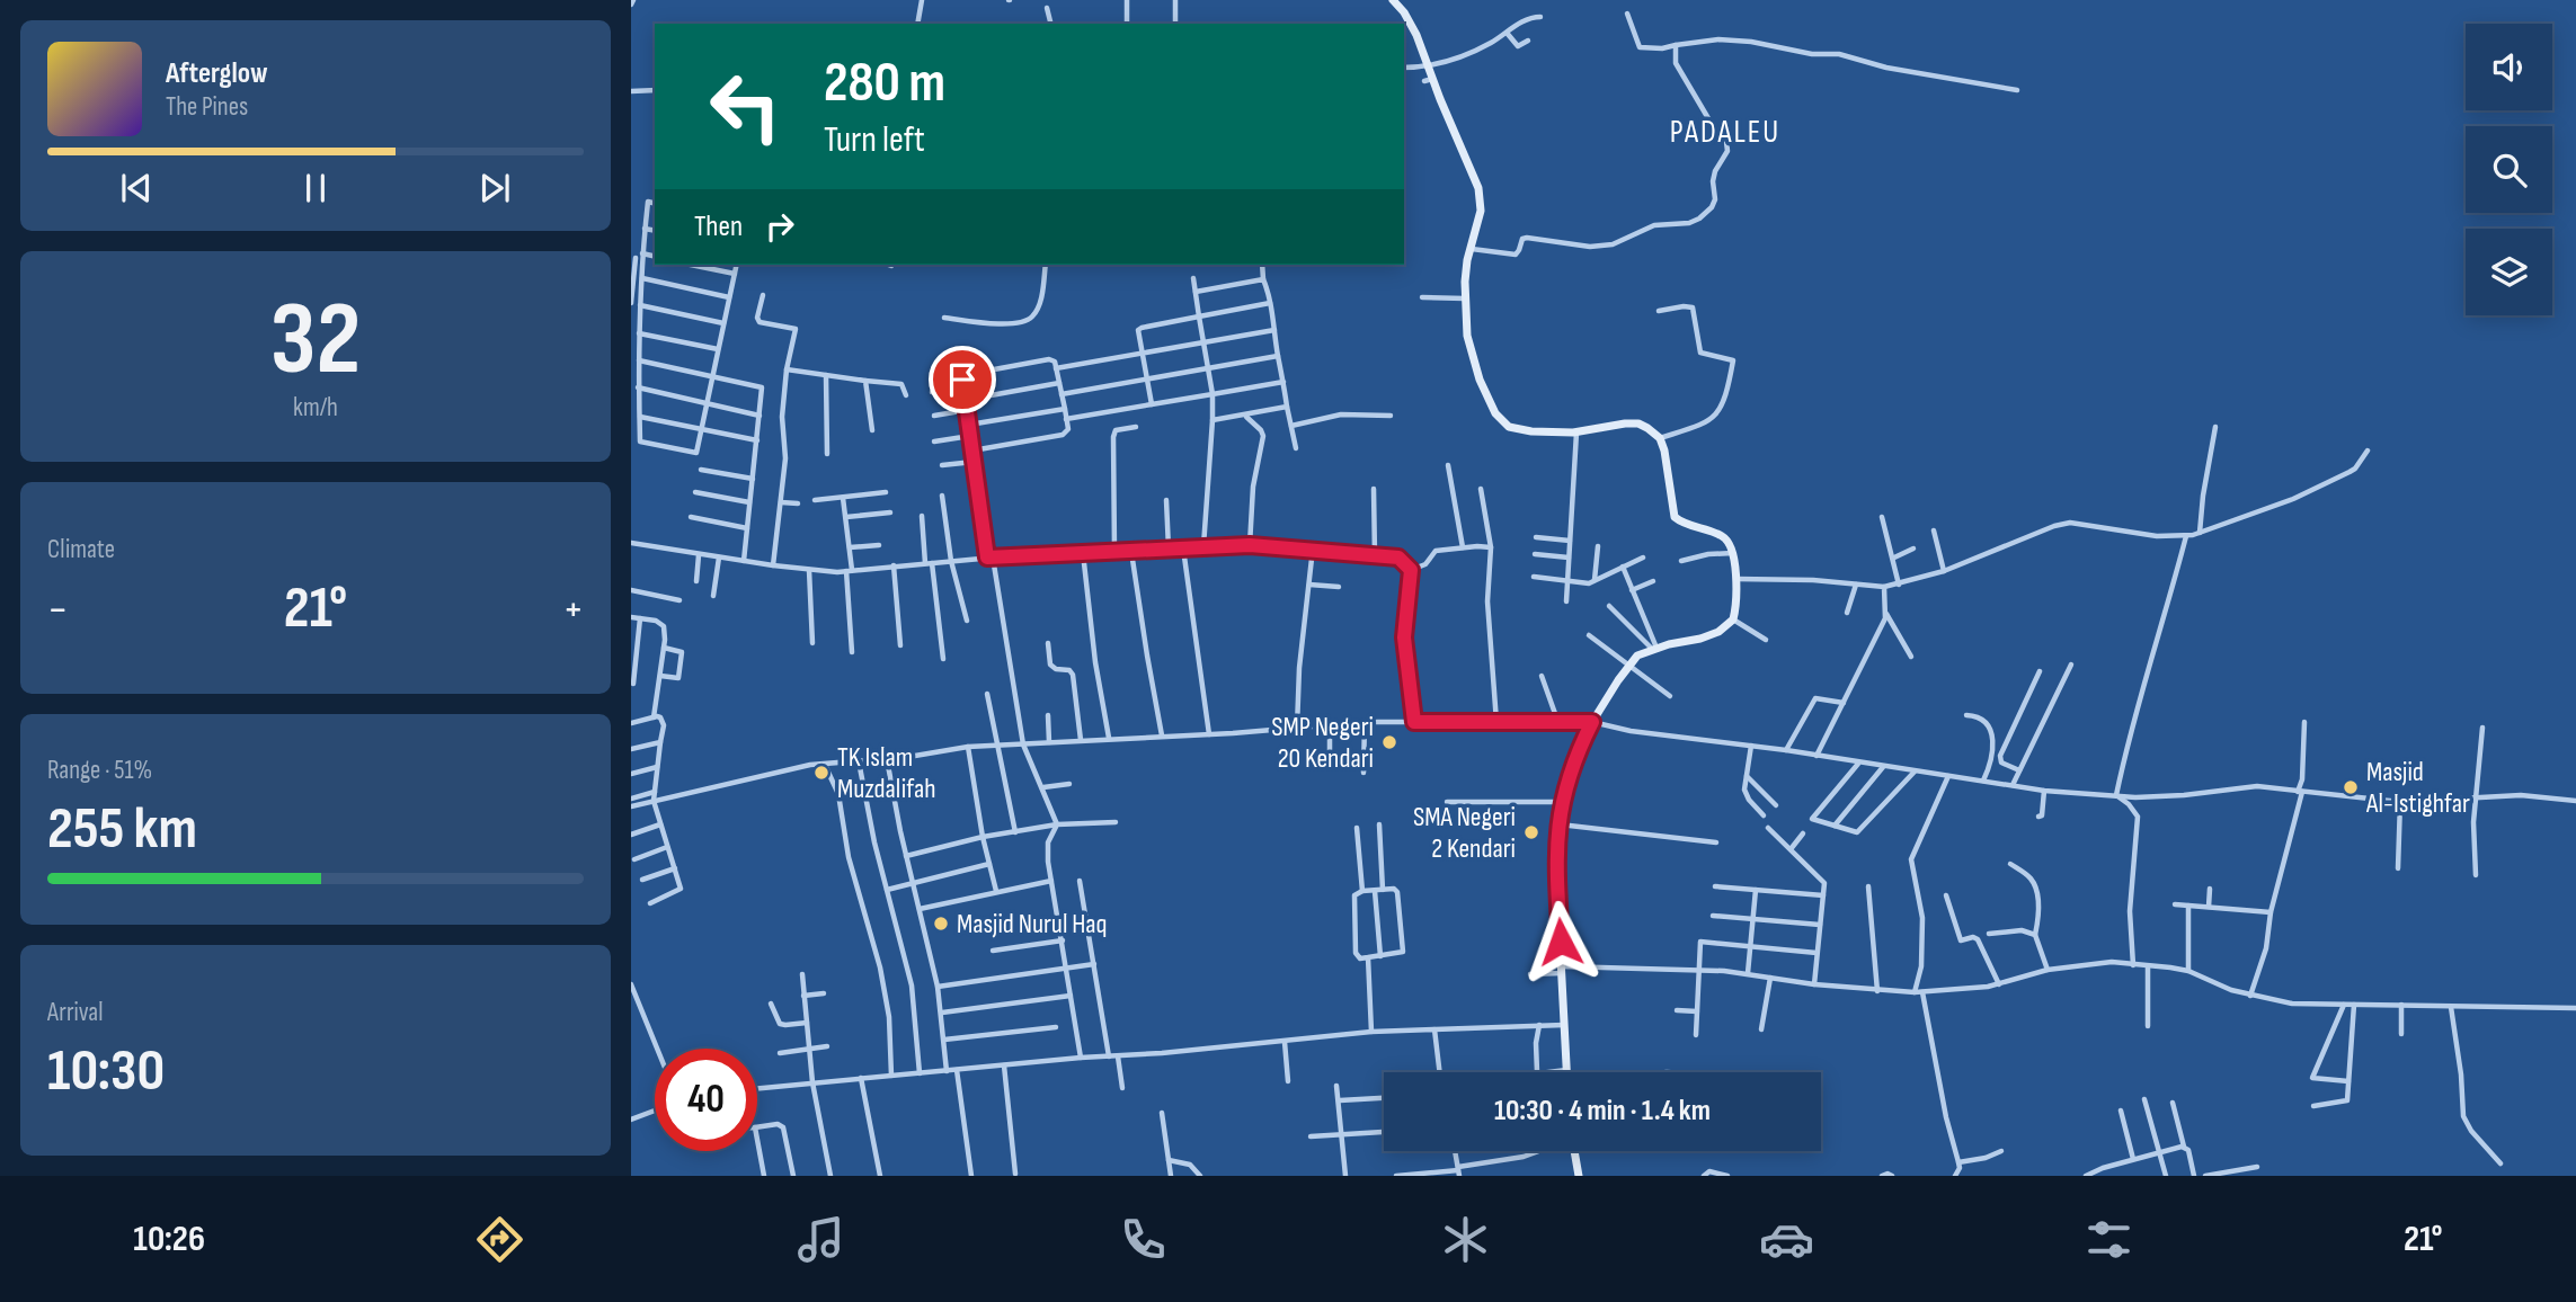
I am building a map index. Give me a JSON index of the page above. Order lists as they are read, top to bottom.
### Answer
{
  "districts": ["PADALEU"],
  "places": [
    "SMP Negeri 20 Kendari",
    "TK Islam Muzdalifah",
    "Masjid Al-Istighfar",
    "SMA Negeri 2 Kendari",
    "Masjid Nurul Haq"
  ],
  "page": {
    "turn": ["280 m", "Turn left"],
    "song": ["Afterglow", "The Pines"],
    "then": "Then",
    "tile": [
      ["32", "km/h"],
      "Climate",
      ["Range · 51%", "255 km"],
      ["Arrival", "10:30"]
    ],
    "heat": ["−", "21°", "+"],
    "limit": "40",
    "trip": "10:30 · 4 min · 1.4 km",
    "tabs": ["10:26", "21°"]
  }
}
